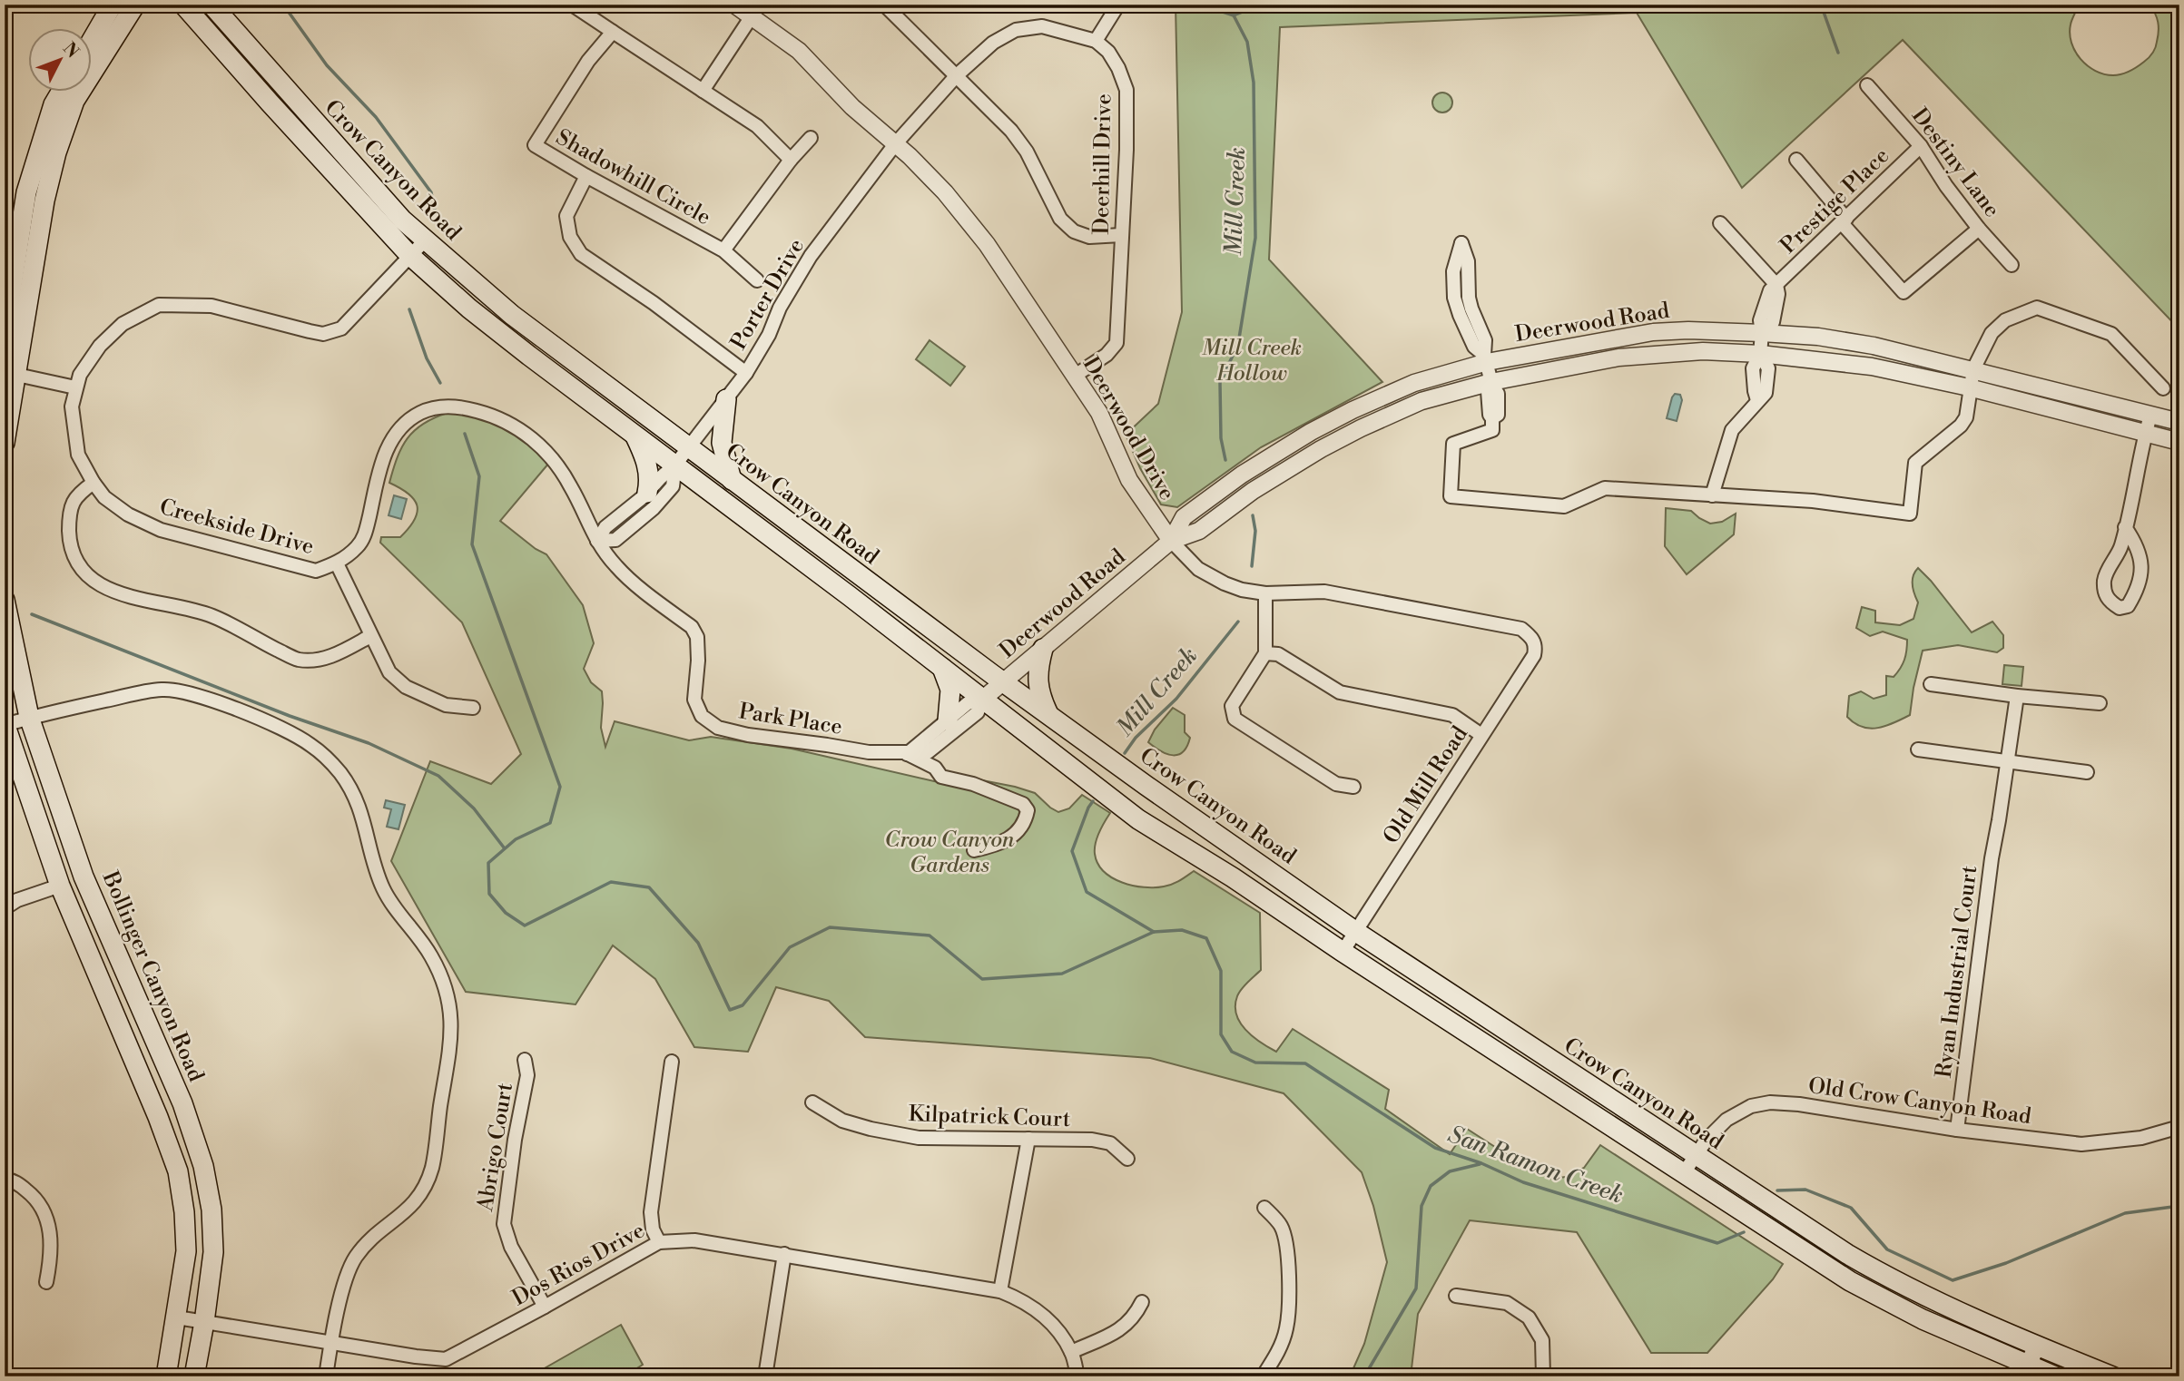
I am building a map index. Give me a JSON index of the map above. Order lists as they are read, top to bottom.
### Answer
{
  "streets": {
    "main road": ["Crow Canyon Road", "Bollinger Canyon Road"],
    "street": [
      "Destiny Lane",
      "Deerhill Drive",
      "Shadowhill Circle",
      "Prestige Place",
      "Porter Drive",
      "Deerwood Road",
      "Deerwood Drive",
      "Creekside Drive",
      "Park Place",
      "Old Mill Road",
      "Ryan Industrial Court",
      "Old Crow Canyon Road",
      "Kilpatrick Court",
      "Abrigo Court",
      "Dos Rios Drive"
    ]
  },
  "crossings": [
    ["Destiny Lane", "Prestige Place"],
    ["Deerhill Drive", "Deerwood Drive"],
    ["Crow Canyon Road", "Porter Drive"],
    ["Crow Canyon Road", "Deerwood Road"],
    ["Crow Canyon Road", "Creekside Drive"],
    ["Crow Canyon Road", "Park Place"],
    ["Crow Canyon Road", "Old Mill Road"],
    ["Crow Canyon Road", "Old Crow Canyon Road"],
    ["Prestige Place", "Deerwood Road"],
    ["Porter Drive", "Deerwood Drive"],
    ["Deerwood Road", "Deerwood Drive"],
    ["Deerwood Road", "Park Place"],
    ["Deerwood Drive", "Old Mill Road"],
    ["Creekside Drive", "Park Place"],
    ["Ryan Industrial Court", "Old Crow Canyon Road"],
    ["Bollinger Canyon Road", "Dos Rios Drive"],
    ["Abrigo Court", "Dos Rios Drive"]
  ],
  "water": ["Mill Creek", "San Ramon Creek"],
  "parks": ["Mill Creek Hollow", "Crow Canyon Gardens"],
  "north": "top right"
}
